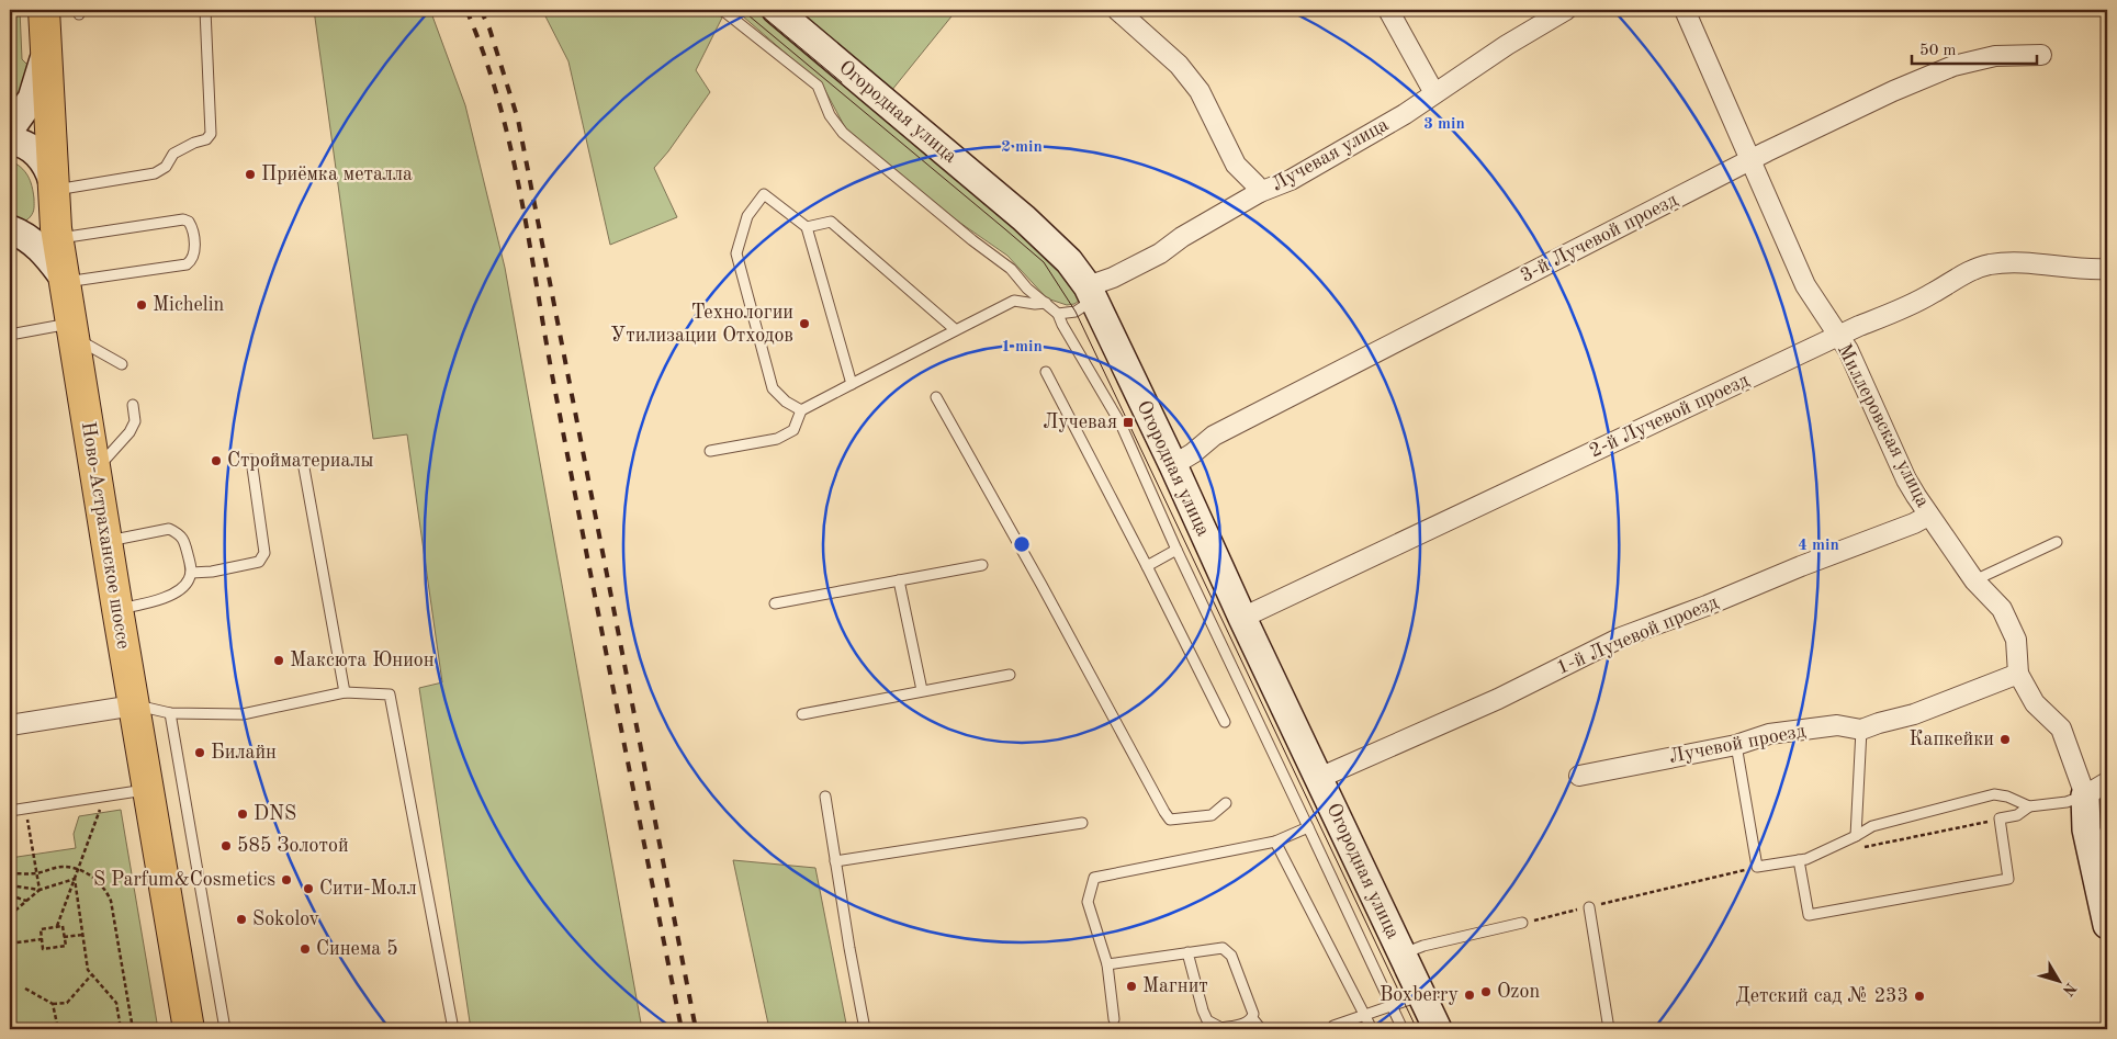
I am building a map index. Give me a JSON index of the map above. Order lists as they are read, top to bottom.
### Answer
{
  "streets": {
    "main road": ["Ново-Астраханское шоссе"],
    "street": [
      "Огородная улица",
      "Лучевая улица",
      "3-й Лучевой проезд",
      "2-й Лучевой проезд",
      "Миллеровская улица",
      "1-й Лучевой проезд",
      "Лучевой проезд"
    ]
  },
  "crossings": [
    ["Огородная улица", "Лучевая улица"],
    ["Огородная улица", "3-й Лучевой проезд"],
    ["Огородная улица", "2-й Лучевой проезд"],
    ["Огородная улица", "1-й Лучевой проезд"],
    ["3-й Лучевой проезд", "Миллеровская улица"],
    ["2-й Лучевой проезд", "Миллеровская улица"],
    ["Миллеровская улица", "1-й Лучевой проезд"],
    ["Миллеровская улица", "Лучевой проезд"]
  ],
  "places": {
    "other": [
      "Приёмка металла",
      "Michelin",
      "Технологии Утилизации Отходов",
      "Стройматериалы",
      "Максюта Юнион",
      "Капкейки",
      "Билайн",
      "DNS",
      "585 Золотой",
      "S Parfum&Cosmetics",
      "Сити-Молл",
      "Sokolov",
      "Синема 5",
      "Магнит",
      "Ozon",
      "Boxberry",
      "Детский сад № 233"
    ],
    "transit": ["Лучевая"]
  },
  "scale_bar": "50 m",
  "north": "bottom right",
  "rings": [
    "3 min",
    "2 min",
    "1 min",
    "4 min"
  ]
}
